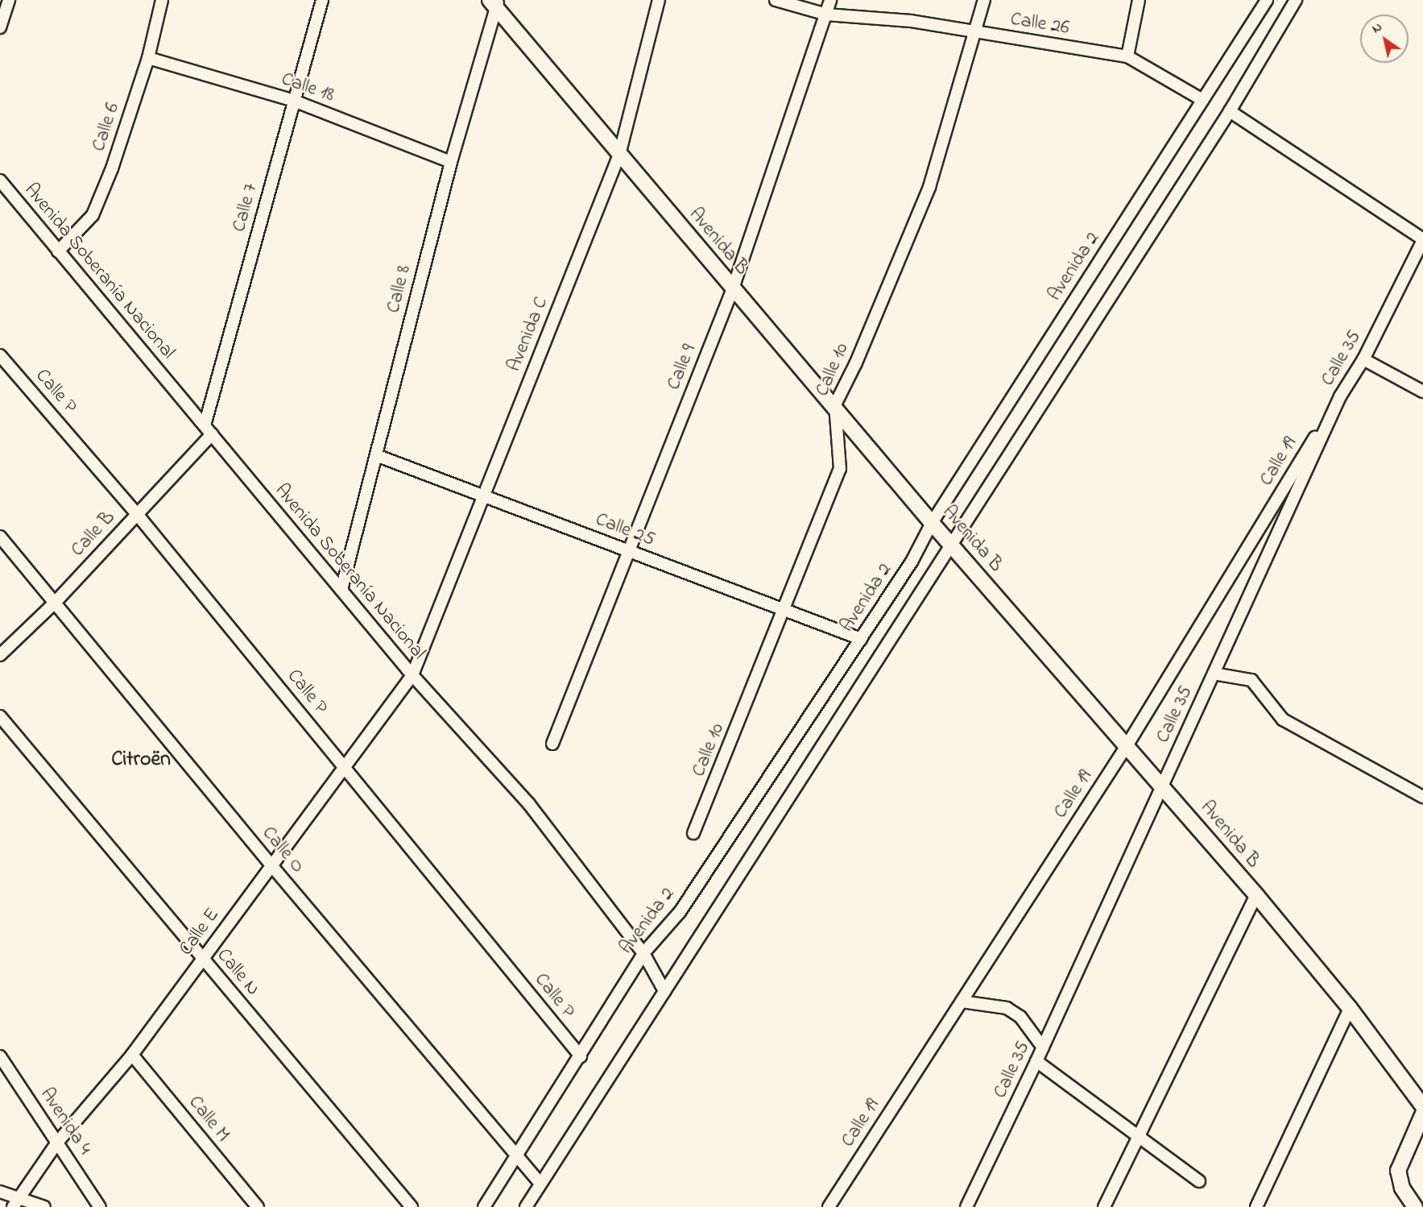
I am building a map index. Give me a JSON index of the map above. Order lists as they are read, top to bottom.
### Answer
{
  "streets": {
    "street": [
      "Calle 26",
      "Calle 18",
      "Calle 6",
      "Calle 7",
      "Avenida B",
      "Avenida 2",
      "Avenida Soberanía Nacional",
      "Calle 8",
      "Avenida C",
      "Calle 35",
      "Calle 9",
      "Calle 10",
      "Calle P",
      "Calle 19",
      "Calle 25",
      "Calle B",
      "Calle O",
      "Calle E",
      "Calle N",
      "Calle M",
      "Avenida 4"
    ]
  },
  "crossings": [
    ["Calle 26", "Avenida 2"],
    ["Calle 26", "Calle 9"],
    ["Calle 26", "Calle 10"],
    ["Calle 18", "Calle 6"],
    ["Calle 18", "Calle 7"],
    ["Calle 18", "Calle 8"],
    ["Calle 6", "Avenida Soberanía Nacional"],
    ["Calle 7", "Avenida Soberanía Nacional"],
    ["Avenida B", "Avenida 2"],
    ["Avenida B", "Calle 8"],
    ["Avenida B", "Avenida C"],
    ["Avenida B", "Calle 35"],
    ["Avenida B", "Calle 9"],
    ["Avenida B", "Calle 10"],
    ["Avenida B", "Calle 19"],
    ["Avenida 2", "Avenida Soberanía Nacional"],
    ["Avenida 2", "Calle P"],
    ["Avenida 2", "Calle 25"],
    ["Avenida 2", "Calle O"],
    ["Avenida Soberanía Nacional", "Calle 8"],
    ["Avenida Soberanía Nacional", "Avenida C"],
    ["Avenida Soberanía Nacional", "Calle B"],
    ["Avenida Soberanía Nacional", "Calle E"],
    ["Calle 8", "Calle 25"],
    ["Avenida C", "Calle 25"],
    ["Avenida C", "Calle E"],
    ["Calle 35", "Calle 19"],
    ["Calle 9", "Calle 25"],
    ["Calle 10", "Calle 25"],
    ["Calle P", "Calle B"],
    ["Calle P", "Calle E"],
    ["Calle B", "Calle O"],
    ["Calle O", "Calle E"],
    ["Calle E", "Calle N"],
    ["Calle E", "Calle M"],
    ["Calle E", "Avenida 4"]
  ],
  "districts": ["Citroën"],
  "north": "top left"
}
